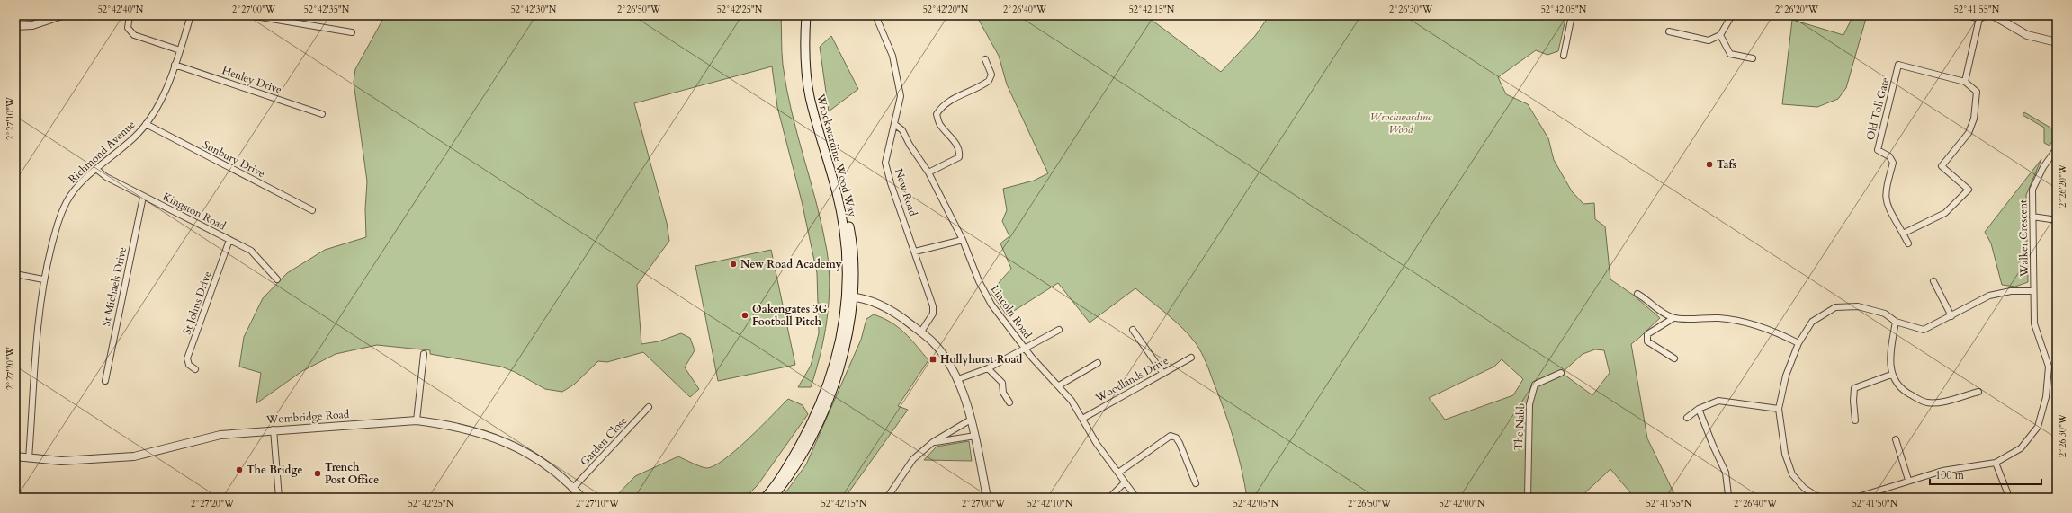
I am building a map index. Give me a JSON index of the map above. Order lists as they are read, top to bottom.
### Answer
{
  "streets": {
    "main road": ["Wrockwardine Wood Way"],
    "street": [
      "Henley Drive",
      "Old Toll Gate",
      "Richmond Avenue",
      "Sunbury Drive",
      "New Road",
      "Kingston Road",
      "Walker Crescent",
      "St Michaels Drive",
      "St Johns Drive",
      "Lincoln Road",
      "Woodlands Drive",
      "Wombridge Road",
      "The Nabb",
      "Garden Close"
    ]
  },
  "crossings": [
    ["Henley Drive", "Richmond Avenue"],
    ["Richmond Avenue", "Sunbury Drive"],
    ["Richmond Avenue", "Kingston Road"],
    ["Richmond Avenue", "Wombridge Road"],
    ["New Road", "Lincoln Road"],
    ["Kingston Road", "St Michaels Drive"],
    ["Kingston Road", "St Johns Drive"],
    ["Lincoln Road", "Woodlands Drive"],
    ["Wombridge Road", "Garden Close"]
  ],
  "parks": ["Wrockwardine Wood"],
  "places": {
    "other": [
      "Tafs",
      "New Road Academy",
      "Oakengates 3G Football Pitch",
      "The Bridge",
      "Trench Post Office"
    ],
    "transit": ["Hollyhurst Road"]
  },
  "scale_bar": "100 m",
  "coordinates": [
    "52°42'40\"N",
    "2°27'00\"W",
    "52°42'35\"N",
    "52°42'30\"N",
    "2°26'50\"W",
    "52°42'25\"N",
    "52°42'20\"N",
    "2°26'40\"W",
    "52°42'15\"N",
    "2°26'30\"W",
    "52°42'05\"N",
    "2°26'20\"W",
    "52°41'55\"N",
    "2°27'10\"W",
    "2°27'20\"W",
    "52°42'10\"N",
    "52°42'00\"N",
    "52°41'50\"N"
  ]
}
